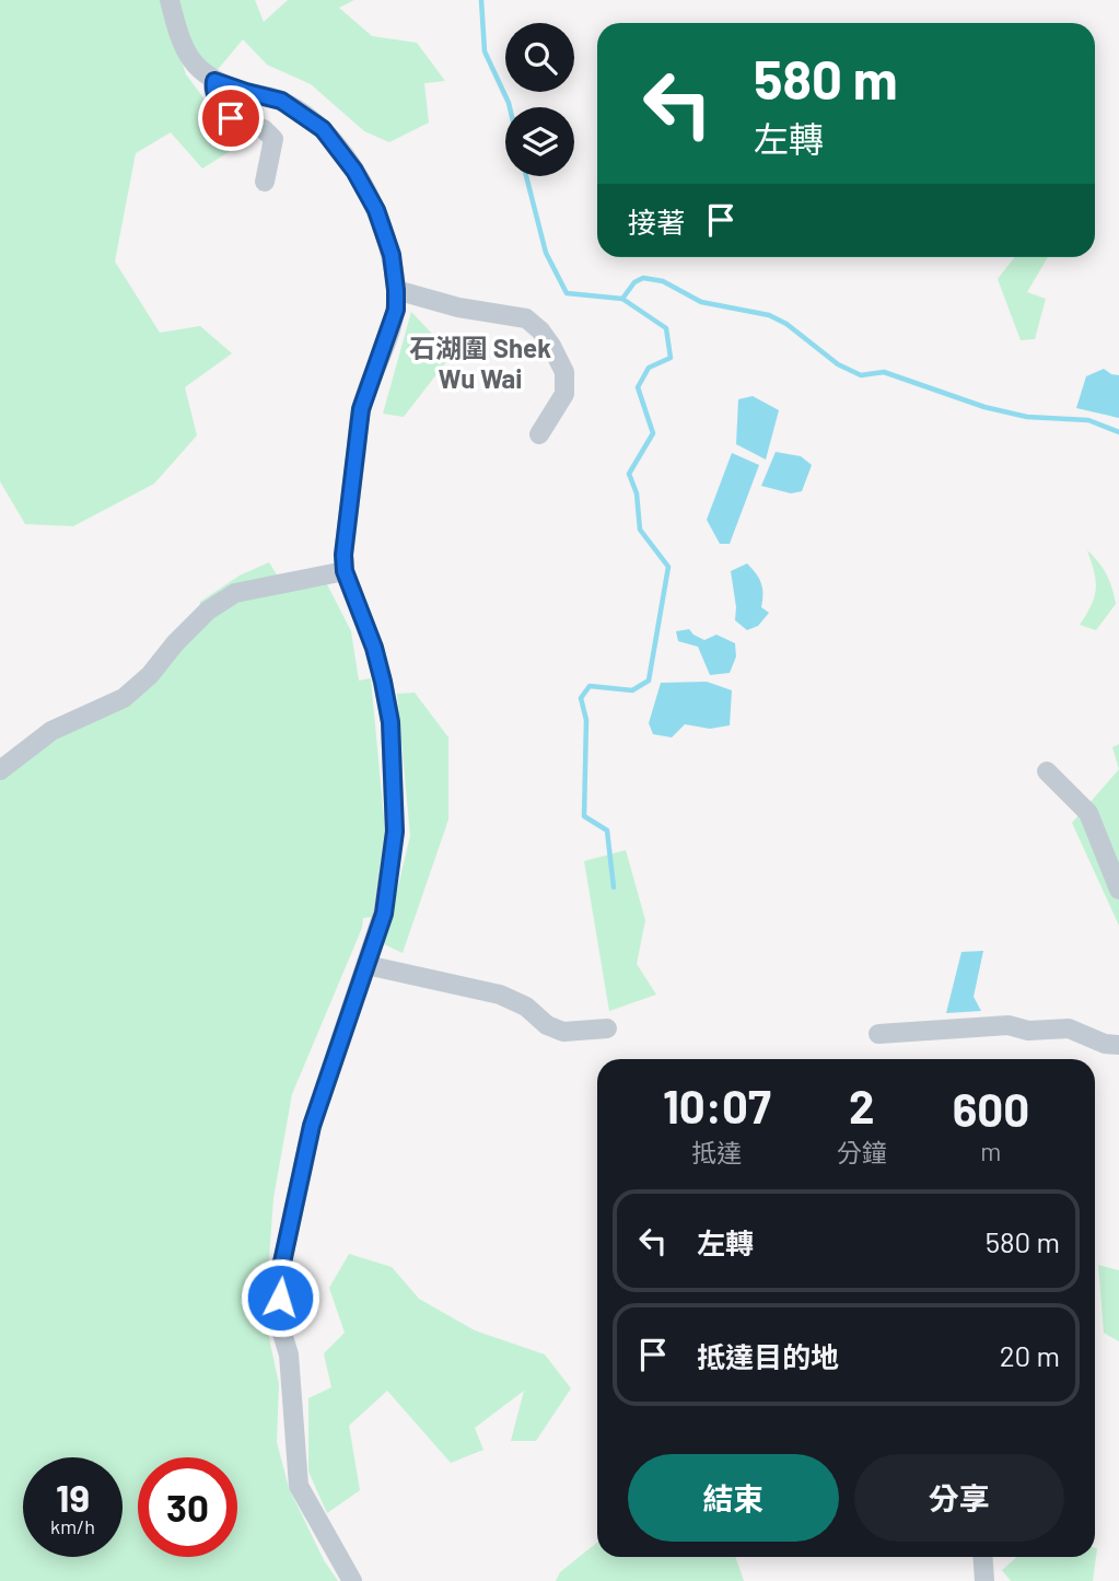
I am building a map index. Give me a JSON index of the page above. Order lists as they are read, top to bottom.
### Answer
{
  "districts": ["石湖圍 Shek Wu Wai"],
  "page": {
    "turn": ["580 m", "左轉"],
    "then": "接著",
    "eta": [
      "10:07",
      "抵達",
      "2",
      "分鐘",
      "600",
      "m"
    ],
    "list": [
      {
        "name": "左轉",
        "value": "580 m"
      },
      {
        "name": "抵達目的地",
        "value": "20 m"
      }
    ],
    "buttons": ["結束", "分享"],
    "speed": "19 km/h",
    "limit": "30"
  }
}
